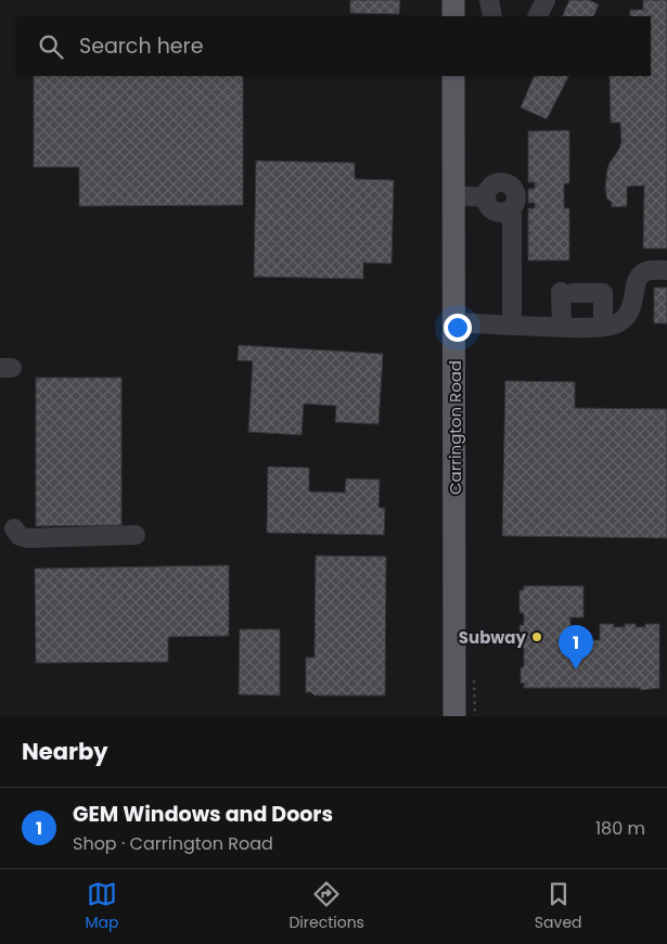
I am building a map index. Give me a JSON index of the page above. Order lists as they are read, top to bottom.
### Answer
{
  "streets": {
    "main road": ["Carrington Road"]
  },
  "places": ["Subway"],
  "page": {
    "search": "Search here",
    "pins": "1",
    "heading": "Nearby",
    "list": [
      {
        "mark": "1",
        "name": "GEM Windows and Doors",
        "note": "Shop · Carrington Road",
        "value": "180 m"
      }
    ],
    "nav": ["Map", "Directions", "Saved"]
  }
}
